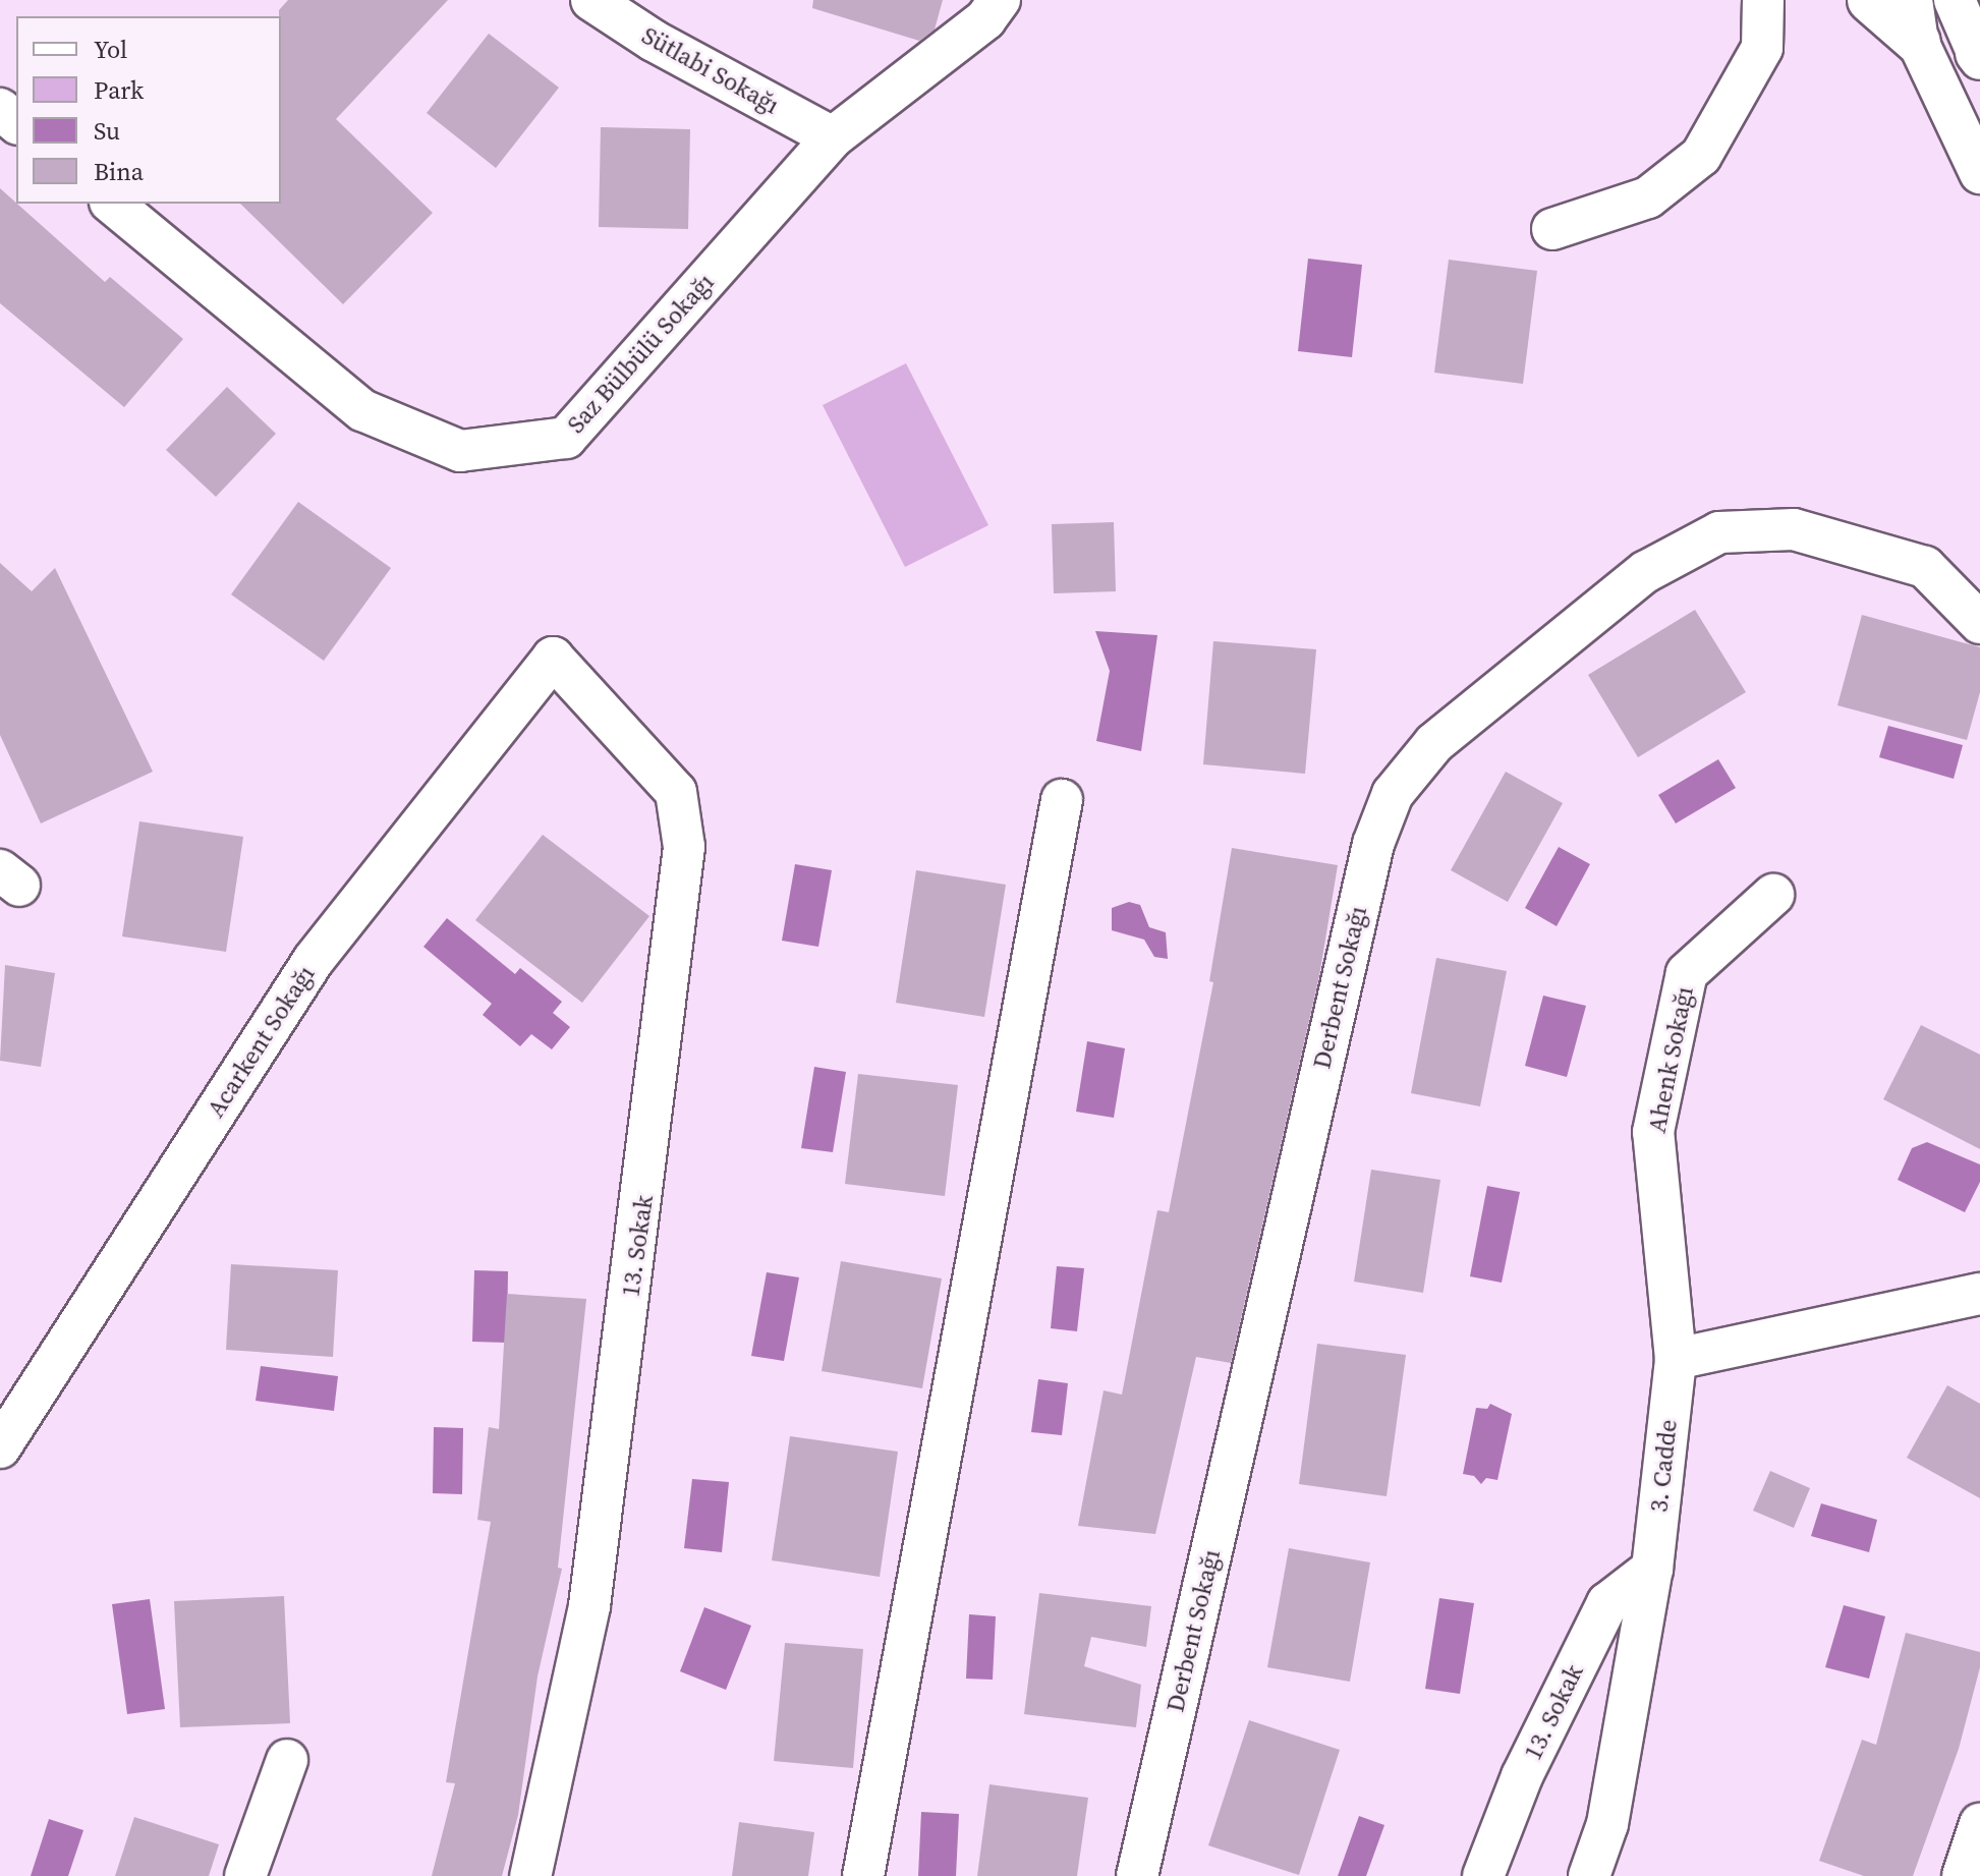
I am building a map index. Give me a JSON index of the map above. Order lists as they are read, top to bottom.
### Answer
{
  "streets": {
    "street": [
      "Sütlabi Sokağı",
      "Saz Bülbülü Sokağı",
      "Derbent Sokağı",
      "Acarkent Sokağı",
      "Ahenk Sokağı",
      "13. Sokak",
      "3. Cadde"
    ]
  },
  "crossings": [
    ["Sütlabi Sokağı", "Saz Bülbülü Sokağı"],
    ["Acarkent Sokağı", "13. Sokak"],
    ["Ahenk Sokağı", "3. Cadde"],
    ["13. Sokak", "3. Cadde"]
  ],
  "legend": [
    "Yol",
    "Park",
    "Su",
    "Bina"
  ]
}
